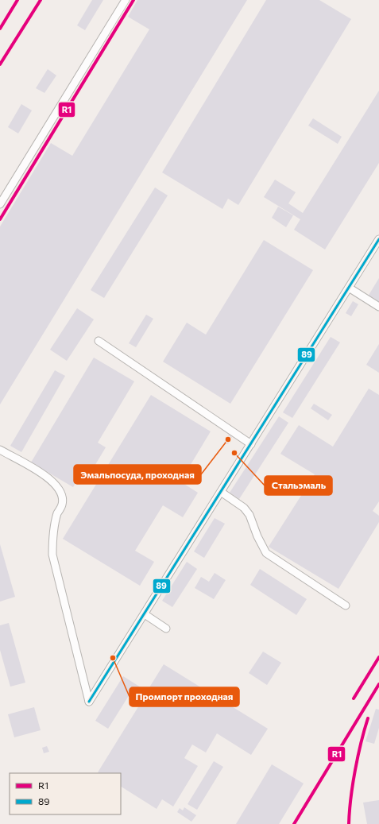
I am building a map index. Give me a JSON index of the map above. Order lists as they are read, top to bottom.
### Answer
{
  "places": ["Эмальпосуда, проходная", "Стальэмаль", "Промпорт проходная"],
  "lines": ["transit line R1", "transit line 89"],
  "legend": ["R1", "89"]
}
